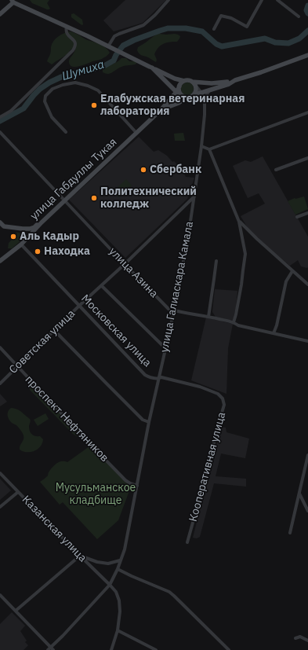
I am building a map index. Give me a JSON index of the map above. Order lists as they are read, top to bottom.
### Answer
{
  "streets": {
    "main road": ["улица Габдуллы Тукая"],
    "street": [
      "улица Азина",
      "улица Галиаскара Камала",
      "Московская улица",
      "Советская улица",
      "проспект Нефтяников",
      "Кооперативная улица",
      "Казанская улица"
    ]
  },
  "crossings": [
    ["улица Габдуллы Тукая", "улица Азина"],
    ["улица Габдуллы Тукая", "улица Галиаскара Камала"],
    ["улица Габдуллы Тукая", "Московская улица"],
    ["улица Азина", "улица Галиаскара Камала"],
    ["улица Азина", "Советская улица"],
    ["улица Галиаскара Камала", "Московская улица"],
    ["улица Галиаскара Камала", "Советская улица"],
    ["улица Галиаскара Камала", "проспект Нефтяников"],
    ["улица Галиаскара Камала", "Казанская улица"],
    ["Московская улица", "Советская улица"],
    ["Московская улица", "Кооперативная улица"],
    ["Советская улица", "проспект Нефтяников"]
  ],
  "water": ["Шумиха"],
  "parks": ["Мусульманское кладбище"],
  "places": [
    "Елабужская ветеринарная лаборатория",
    "Сбербанк",
    "Политехнический колледж",
    "Аль Кадыр",
    "Находка"
  ]
}
